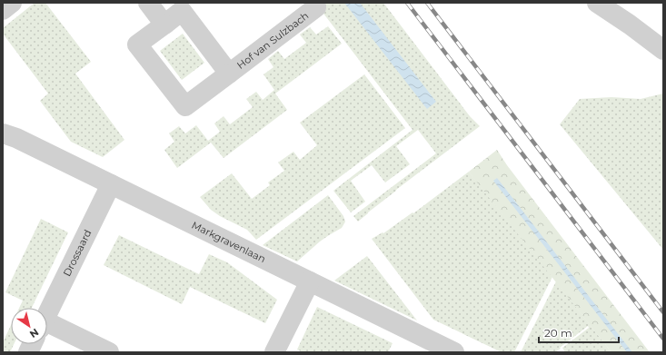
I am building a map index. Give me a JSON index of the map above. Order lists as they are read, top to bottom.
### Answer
{
  "streets": {
    "street": ["Hof van Sulzbach", "Markgravenlaan", "Drossaard"]
  },
  "crossings": [
    ["Markgravenlaan", "Drossaard"]
  ],
  "scale_bar": "20 m",
  "north": "bottom right"
}
